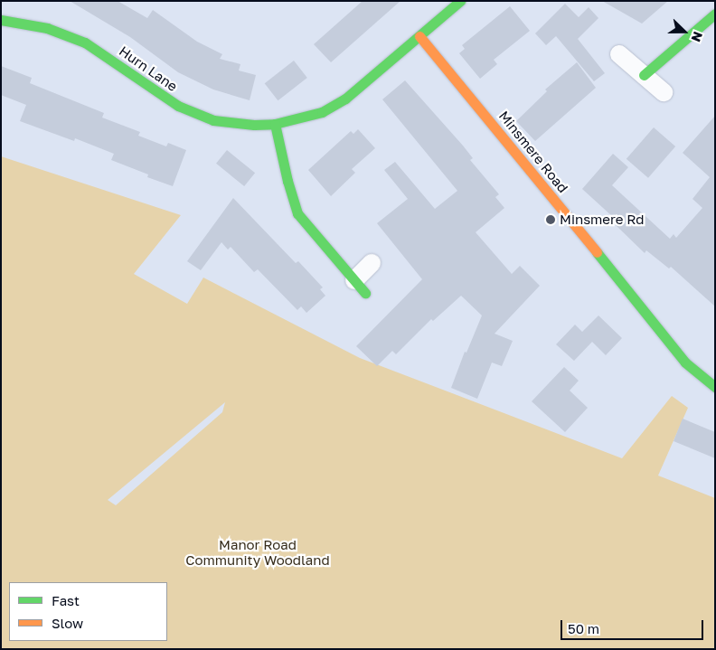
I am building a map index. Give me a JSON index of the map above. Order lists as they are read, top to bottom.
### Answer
{
  "streets": {
    "street": ["Hurn Lane", "Minsmere Road"]
  },
  "crossings": [
    ["Hurn Lane", "Minsmere Road"]
  ],
  "parks": ["Manor Road Community Woodland"],
  "places": ["Minsmere Rd"],
  "legend": ["Fast", "Slow"],
  "scale_bar": "50 m",
  "north": "right"
}
